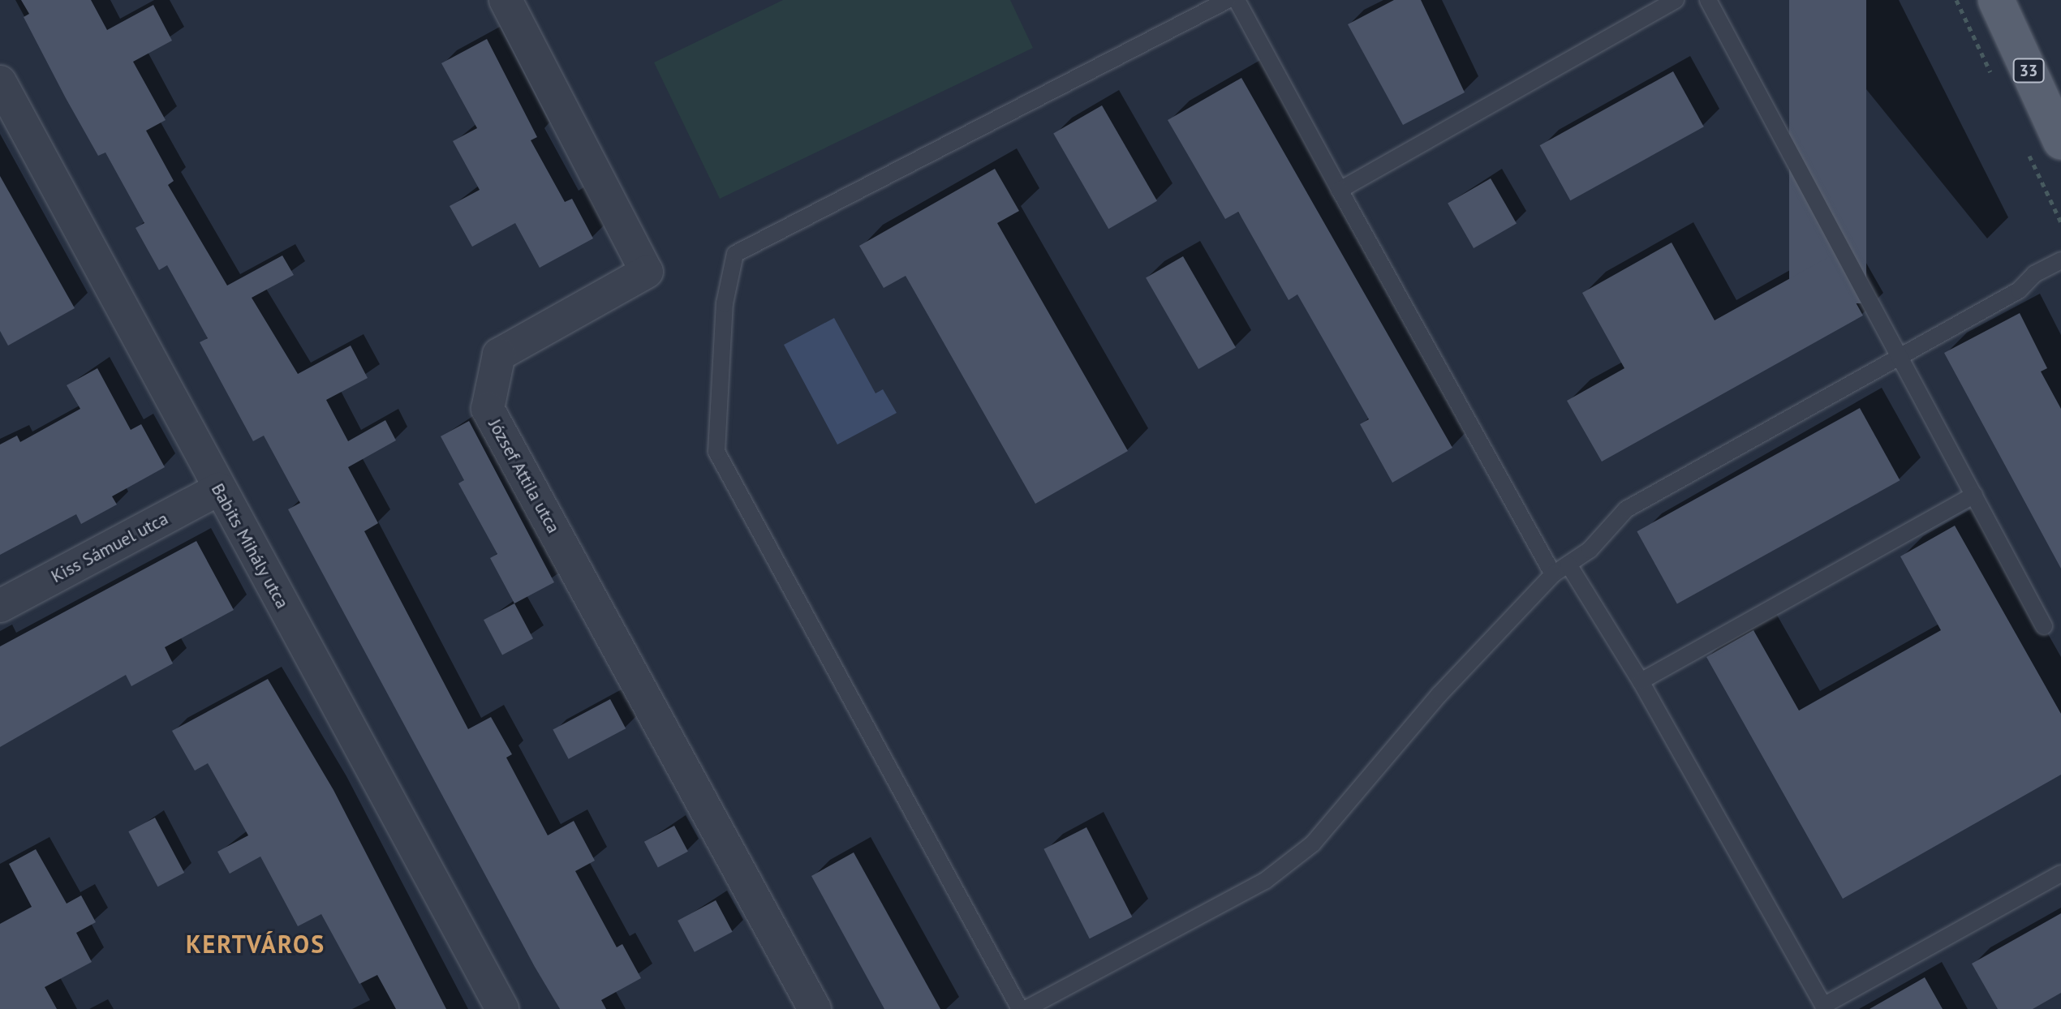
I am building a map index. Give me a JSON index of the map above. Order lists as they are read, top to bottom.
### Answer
{
  "streets": {
    "main road": ["33"],
    "street": ["József Attila utca", "Babits Mihály utca", "Kiss Sámuel utca"]
  },
  "crossings": [
    ["Babits Mihály utca", "Kiss Sámuel utca"]
  ],
  "districts": ["KERTVÁROS"]
}
